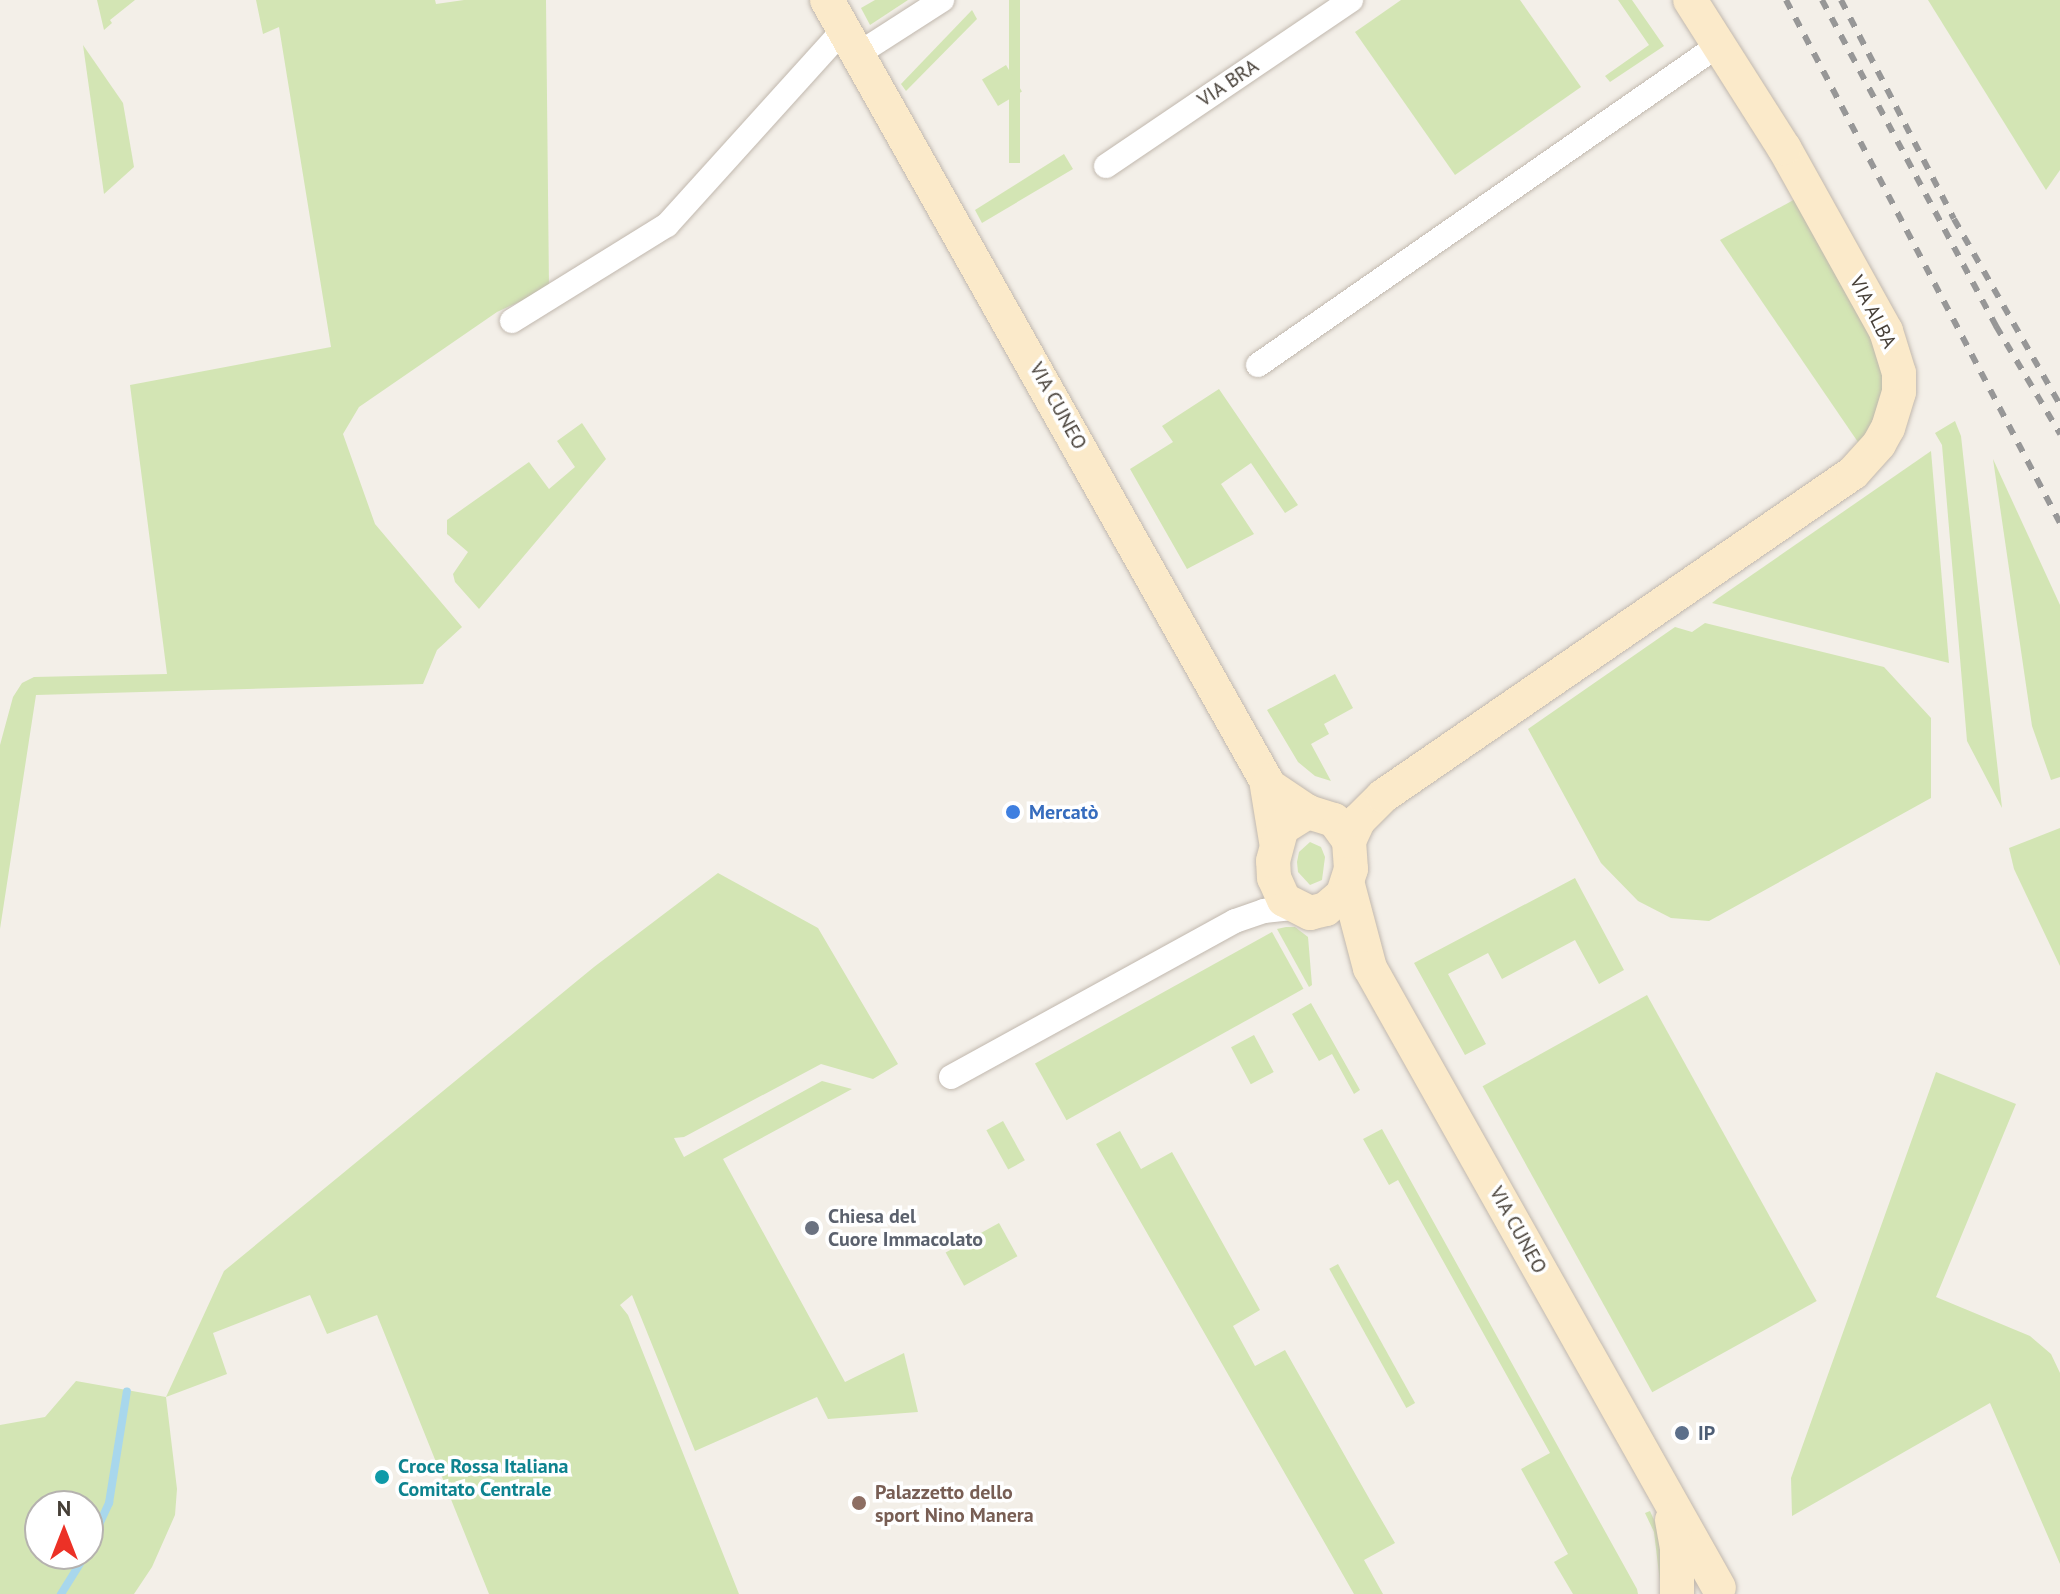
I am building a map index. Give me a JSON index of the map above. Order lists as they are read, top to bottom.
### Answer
{
  "streets": {
    "main road": ["VIA ALBA", "VIA CUNEO"],
    "street": ["VIA BRA"]
  },
  "crossings": [
    ["VIA ALBA", "VIA CUNEO"]
  ],
  "places": [
    "Mercatò",
    "Chiesa del Cuore Immacolato",
    "IP",
    "Croce Rossa Italiana Comitato Centrale",
    "Palazzetto dello sport Nino Manera"
  ],
  "north": "top"
}
